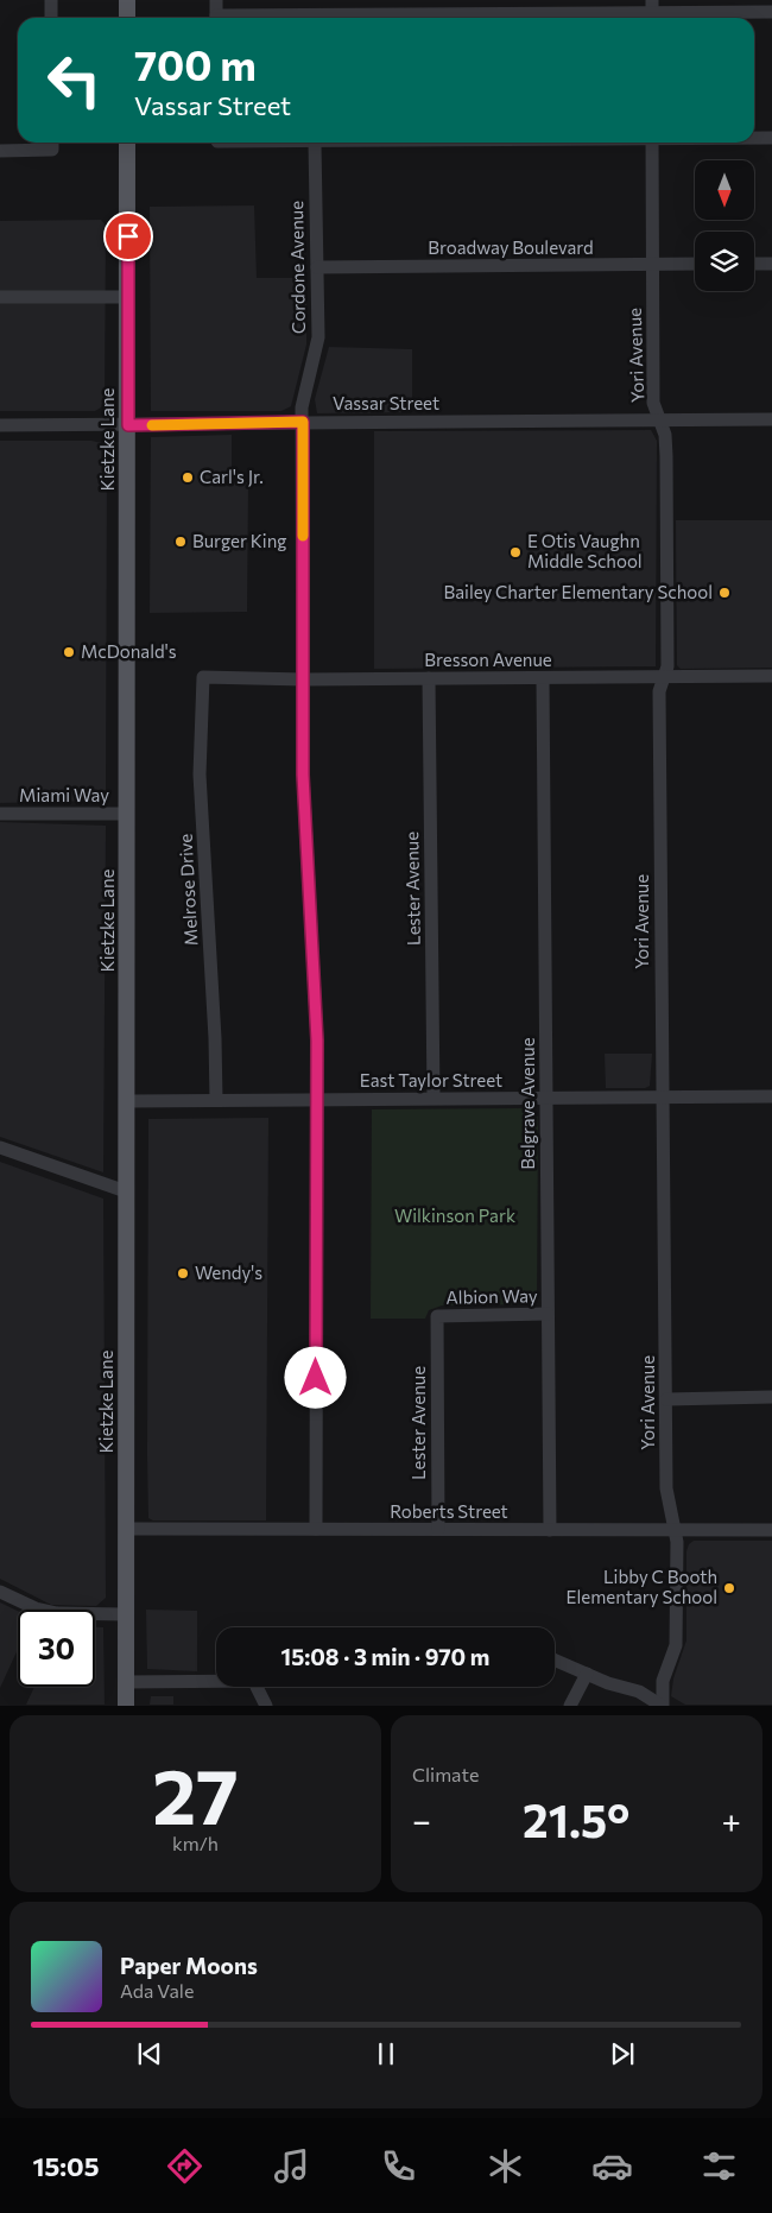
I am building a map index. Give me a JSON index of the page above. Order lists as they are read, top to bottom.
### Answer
{
  "streets": {
    "main road": ["Kietzke Lane"],
    "street": [
      "Broadway Boulevard",
      "Cordone Avenue",
      "Yori Avenue",
      "Vassar Street",
      "Bresson Avenue",
      "Miami Way",
      "Lester Avenue",
      "Melrose Drive",
      "East Taylor Street",
      "Belgrave Avenue",
      "Albion Way",
      "Roberts Street"
    ]
  },
  "crossings": [
    ["Broadway Boulevard", "Cordone Avenue"],
    ["Broadway Boulevard", "Yori Avenue"],
    ["Cordone Avenue", "Vassar Street"],
    ["Cordone Avenue", "Bresson Avenue"],
    ["Cordone Avenue", "East Taylor Street"],
    ["Cordone Avenue", "Roberts Street"],
    ["Yori Avenue", "Vassar Street"],
    ["Yori Avenue", "Bresson Avenue"],
    ["Yori Avenue", "East Taylor Street"],
    ["Yori Avenue", "Roberts Street"],
    ["Vassar Street", "Kietzke Lane"],
    ["Kietzke Lane", "Miami Way"],
    ["Kietzke Lane", "East Taylor Street"],
    ["Kietzke Lane", "Roberts Street"],
    ["Bresson Avenue", "Lester Avenue"],
    ["Bresson Avenue", "Melrose Drive"],
    ["Bresson Avenue", "Belgrave Avenue"],
    ["Lester Avenue", "East Taylor Street"],
    ["Lester Avenue", "Albion Way"],
    ["Lester Avenue", "Roberts Street"],
    ["Melrose Drive", "East Taylor Street"],
    ["East Taylor Street", "Belgrave Avenue"],
    ["Belgrave Avenue", "Albion Way"],
    ["Belgrave Avenue", "Roberts Street"]
  ],
  "parks": ["Wilkinson Park"],
  "places": [
    "Carl's Jr.",
    "Burger King",
    "E Otis Vaughn Middle School",
    "Bailey Charter Elementary School",
    "McDonald's",
    "Wendy's",
    "Libby C Booth Elementary School"
  ],
  "north": "bottom",
  "page": {
    "turn": ["700 m", "Vassar Street"],
    "limit": "30",
    "trip": "15:08 · 3 min · 970 m",
    "tile": [
      ["27", "km/h"],
      "Climate"
    ],
    "heat": ["−", "21.5°", "+"],
    "song": ["Paper Moons", "Ada Vale"],
    "tabs": "15:05"
  }
}
